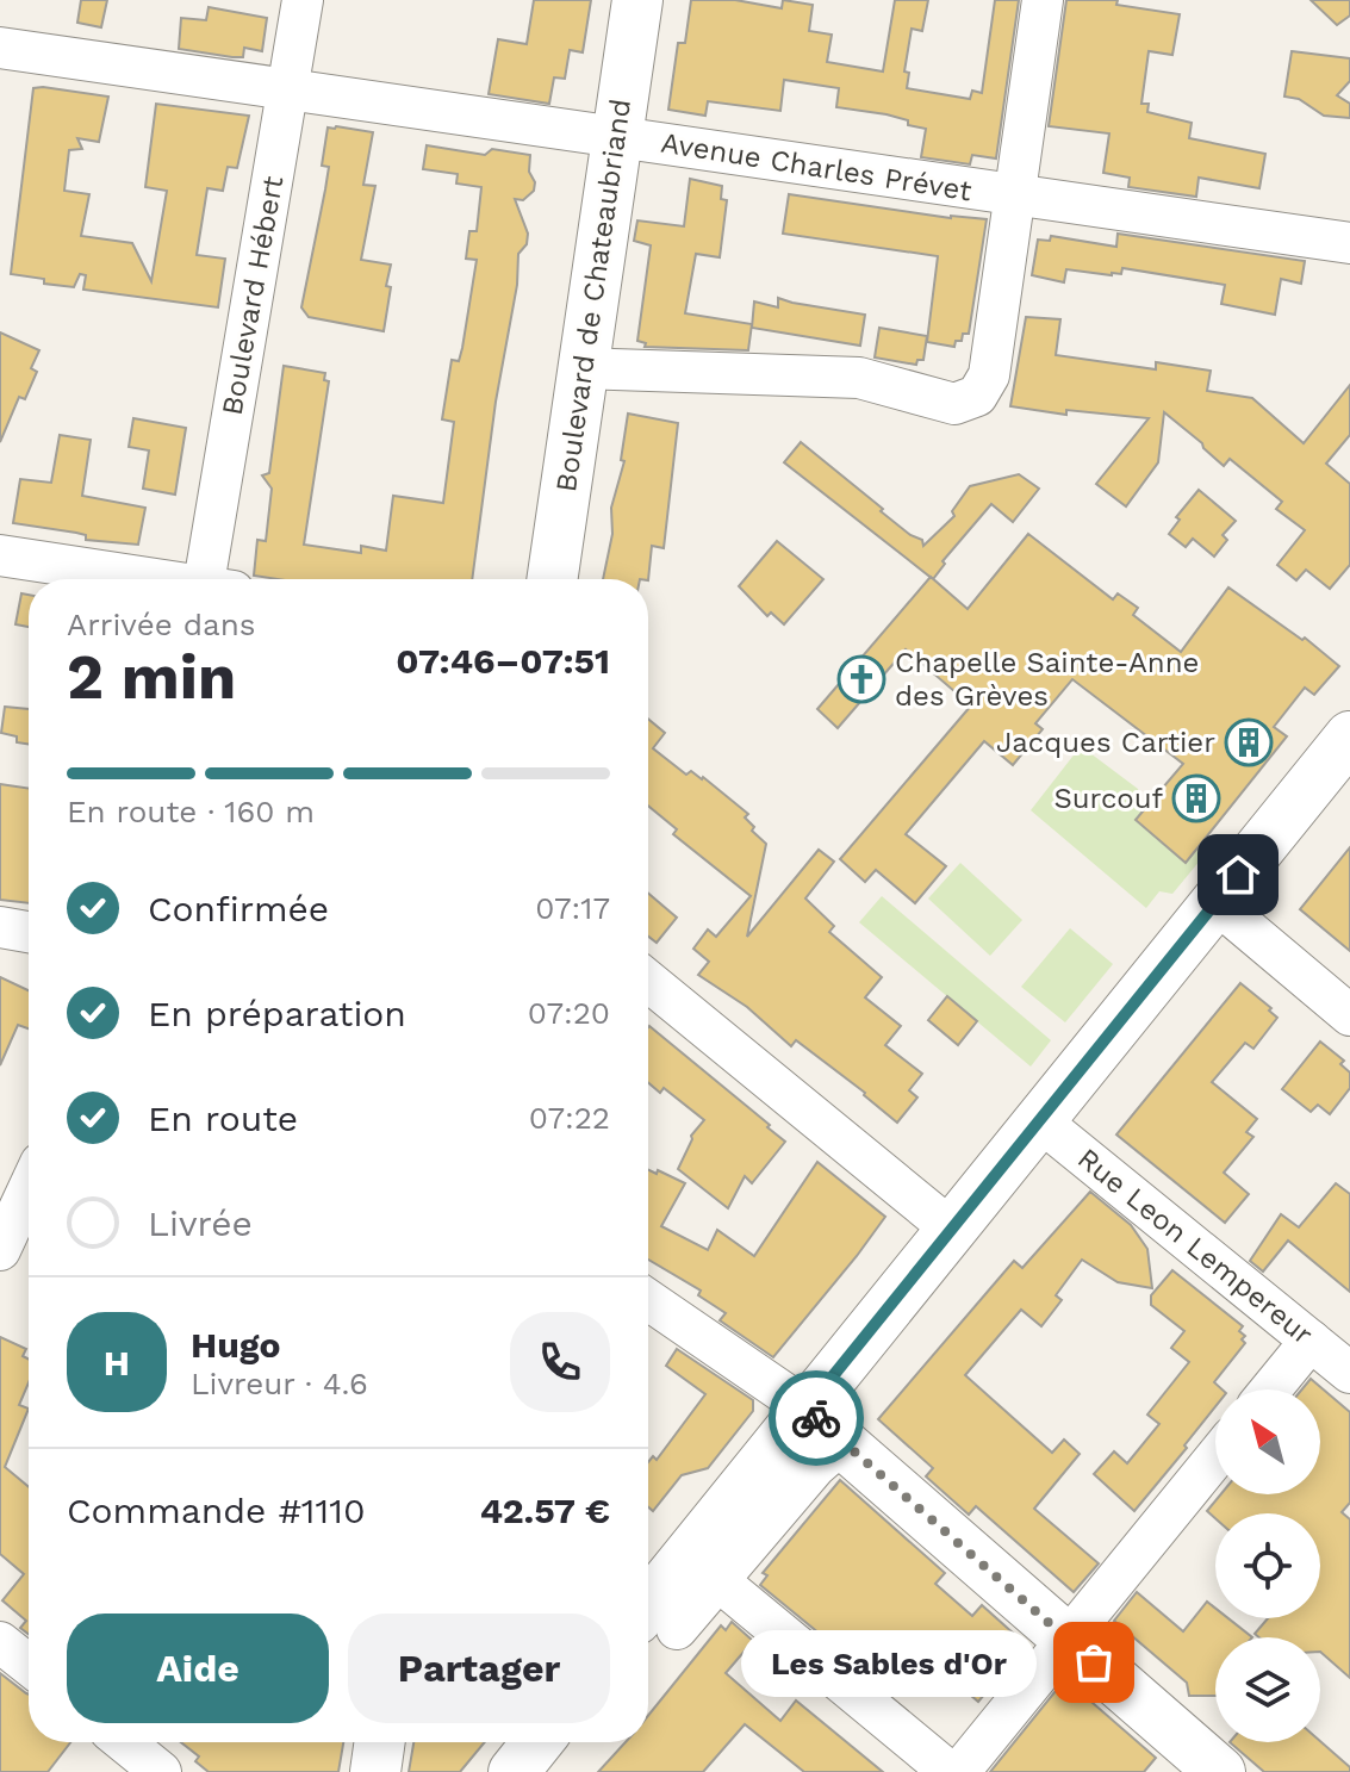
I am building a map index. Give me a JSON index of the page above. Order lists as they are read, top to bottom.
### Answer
{
  "streets": {
    "main road": ["Boulevard de Chateaubriand"],
    "street": ["Avenue Charles Prévet", "Boulevard Hébert", "Rue Leon Lempereur"]
  },
  "crossings": [
    ["Avenue Charles Prévet", "Boulevard Hébert"],
    ["Avenue Charles Prévet", "Boulevard de Chateaubriand"]
  ],
  "places": {
    "church": ["Chapelle Sainte-Anne des Grèves"],
    "building": ["Jacques Cartier", "Surcouf"],
    "other": ["Les Sables d'Or"]
  },
  "north": "top left",
  "page": {
    "heading": ["2 min", "Arrivée dans", "07:46–07:51"],
    "panel": [
      "Hugo",
      "Livreur · 4.6",
      "Commande #1110",
      "42.57 €"
    ],
    "bar": "En route · 160 m",
    "list": [
      ["Confirmée", "07:17"],
      ["En préparation", "07:20"],
      ["En route", "07:22"],
      "Livrée"
    ],
    "round": "H",
    "buttons": ["Aide", "Partager"],
    "bubble": "Les Sables d'Or"
  }
}
